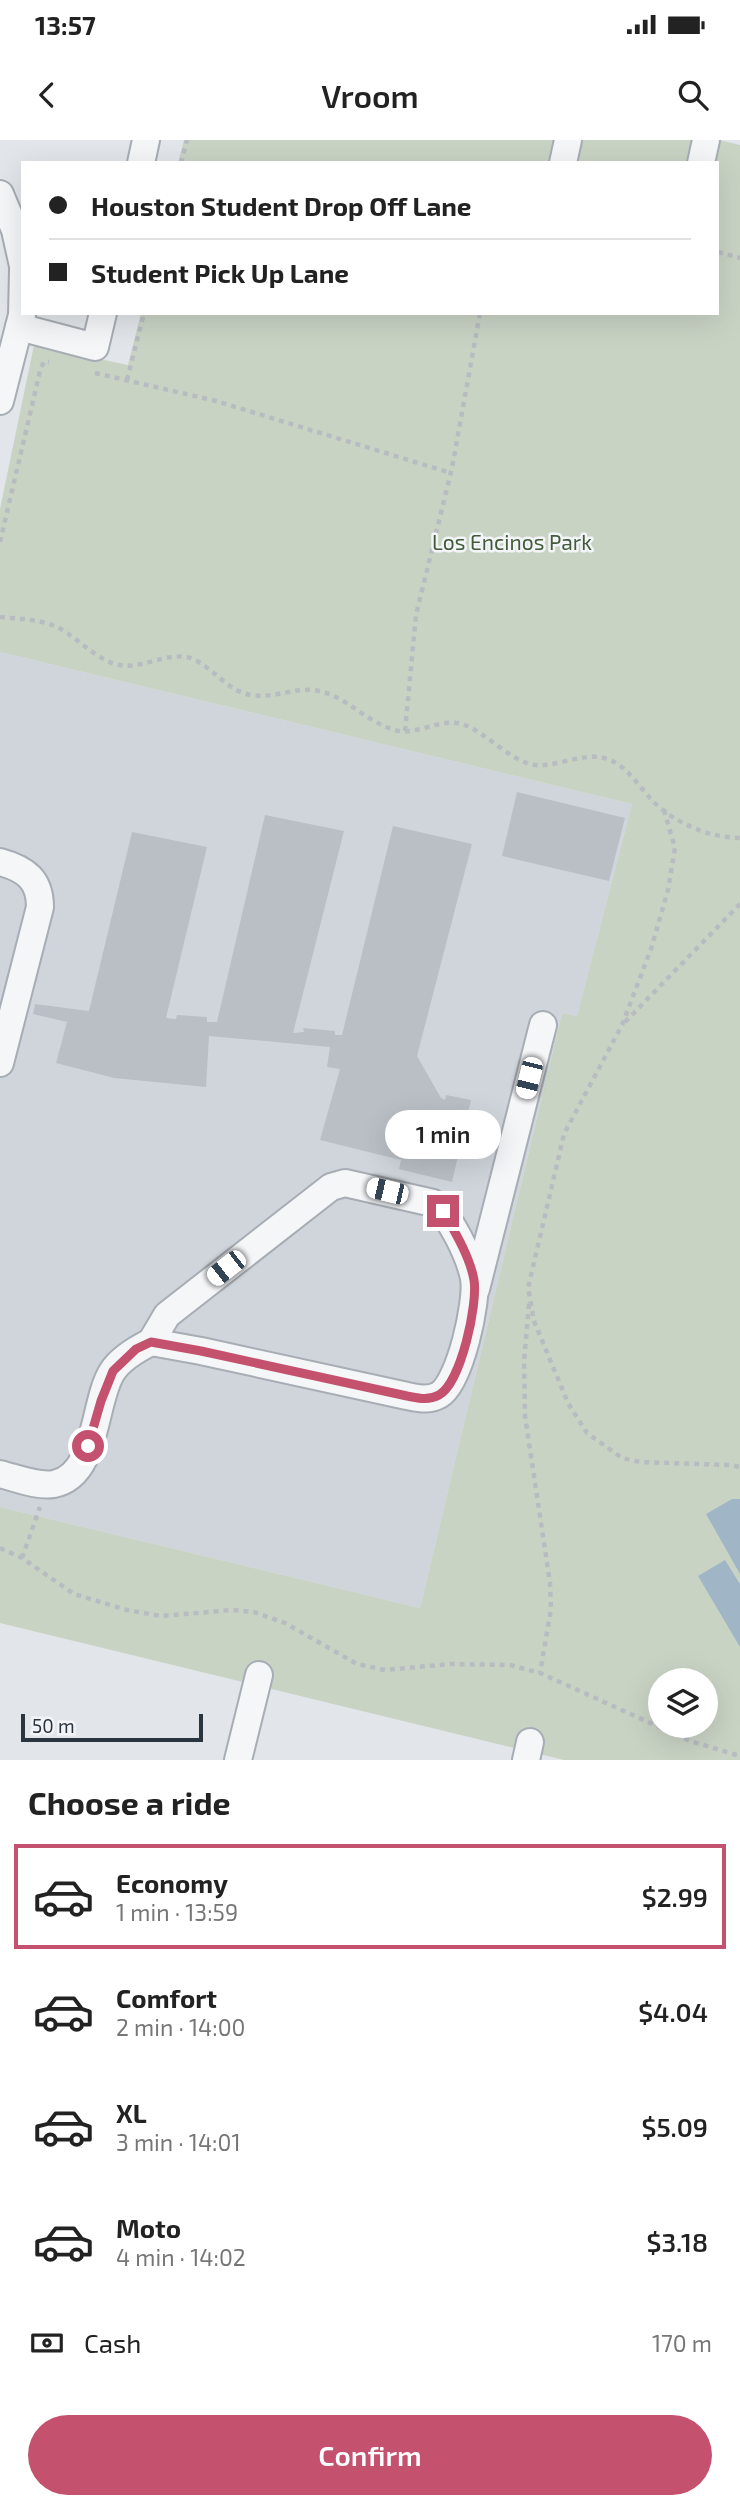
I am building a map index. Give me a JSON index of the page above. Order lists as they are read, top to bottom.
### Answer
{
  "parks": ["Los Encinos Park"],
  "scale_bar": "50 m",
  "page": {
    "status": "13:57",
    "header": "Vroom",
    "banner": ["Houston Student Drop Off Lane", "Student Pick Up Lane"],
    "bubble": "1 min",
    "scale": "50 m",
    "heading": "Choose a ride",
    "list": [
      {
        "name": "Economy",
        "note": "1 min · 13:59",
        "value": "$2.99"
      },
      {
        "name": "Comfort",
        "note": "2 min · 14:00",
        "value": "$4.04"
      },
      {
        "name": "XL",
        "note": "3 min · 14:01",
        "value": "$5.09"
      },
      {
        "name": "Moto",
        "note": "4 min · 14:02",
        "value": "$3.18"
      }
    ],
    "pay": ["Cash", "170 m"],
    "buttons": "Confirm"
  }
}
